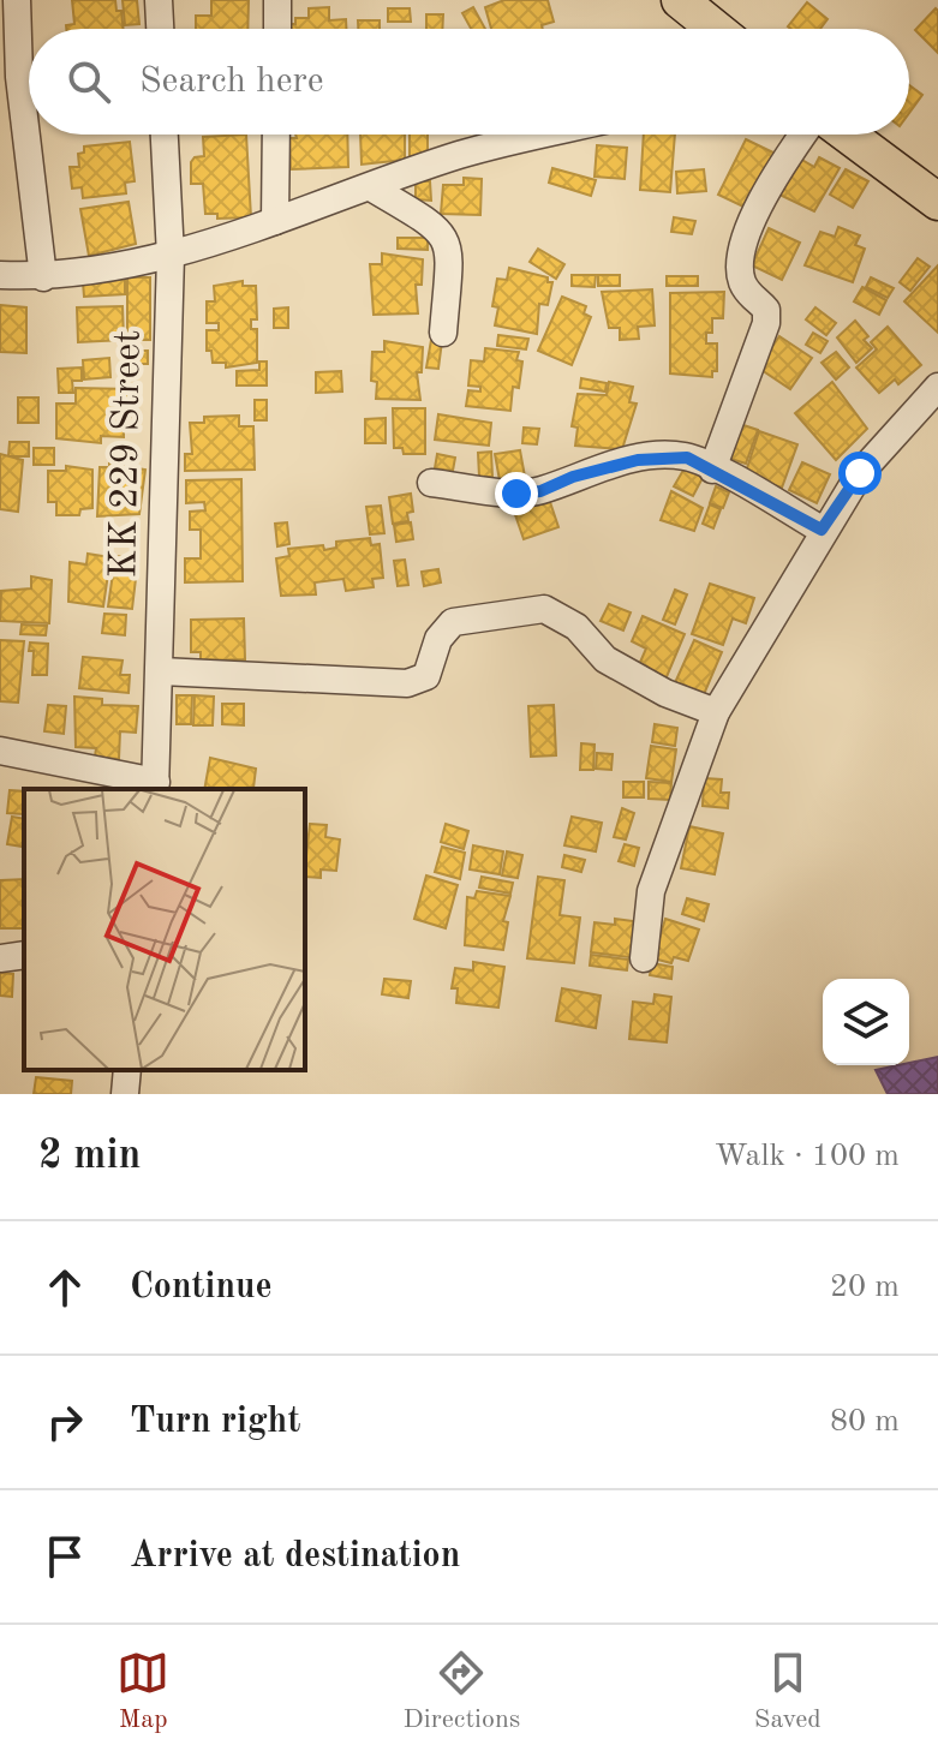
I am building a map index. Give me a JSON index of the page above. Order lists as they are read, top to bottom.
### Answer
{
  "streets": {
    "street": ["KK 229 Street"]
  },
  "page": {
    "search": "Search here",
    "heading": ["2 min", "Walk · 100 m"],
    "list": [
      ["Continue", "20 m"],
      ["Turn right", "80 m"],
      "Arrive at destination"
    ],
    "nav": ["Map", "Directions", "Saved"]
  }
}
